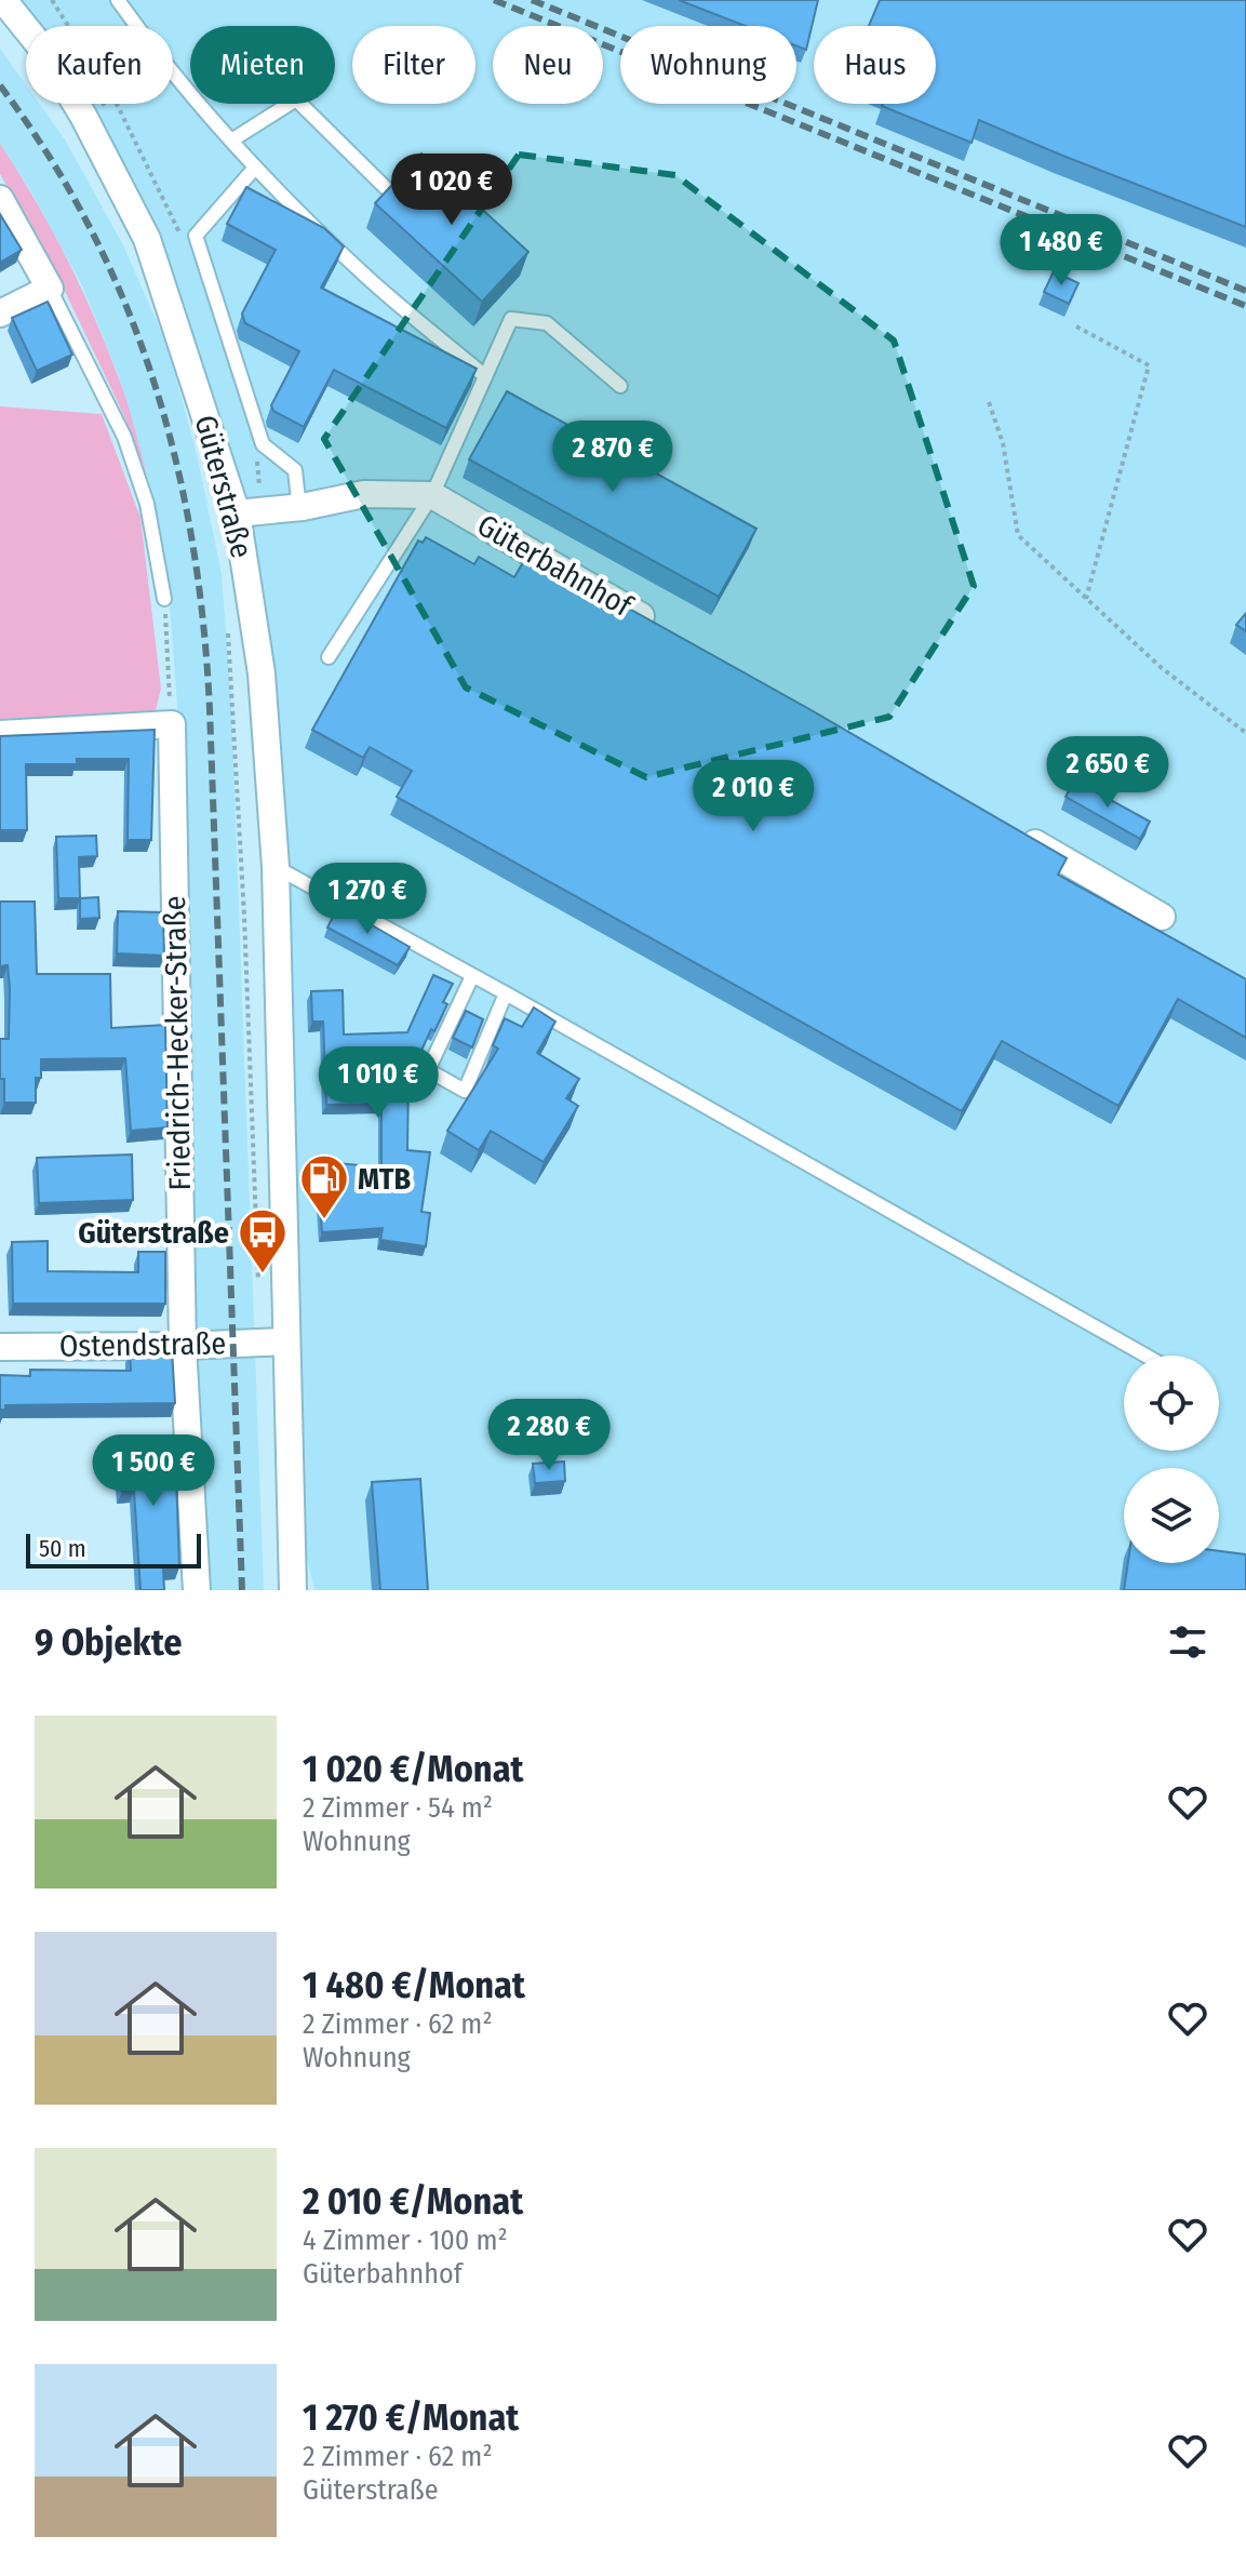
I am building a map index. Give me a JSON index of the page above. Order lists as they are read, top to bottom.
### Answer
{
  "streets": {
    "street": [
      "Güterstraße",
      "Güterbahnhof",
      "Friedrich-Hecker-Straße",
      "Ostendstraße"
    ]
  },
  "crossings": [
    ["Güterstraße", "Güterbahnhof"],
    ["Güterstraße", "Ostendstraße"],
    ["Friedrich-Hecker-Straße", "Ostendstraße"]
  ],
  "places": {
    "fuel station": ["MTB"],
    "bus stop": ["Güterstraße"]
  },
  "scale_bar": "50 m",
  "page": {
    "chip": [
      "Kaufen",
      "Mieten",
      "Filter",
      "Neu",
      "Wohnung",
      "Haus"
    ],
    "price": [
      "1 020 €",
      "1 480 €",
      "2 870 €",
      "2 650 €",
      "2 010 €",
      "1 270 €",
      "1 010 €",
      "2 280 €",
      "1 500 €"
    ],
    "scale": "50 m",
    "heading": "9 Objekte",
    "list": [
      {
        "name": "1 020 €/Monat",
        "note": "2 Zimmer · 54 m² · Wohnung"
      },
      {
        "name": "1 480 €/Monat",
        "note": "2 Zimmer · 62 m² · Wohnung"
      },
      {
        "name": "2 010 €/Monat",
        "note": "4 Zimmer · 100 m² · Güterbahnhof"
      },
      {
        "name": "1 270 €/Monat",
        "note": "2 Zimmer · 62 m² · Güterstraße"
      }
    ]
  }
}
